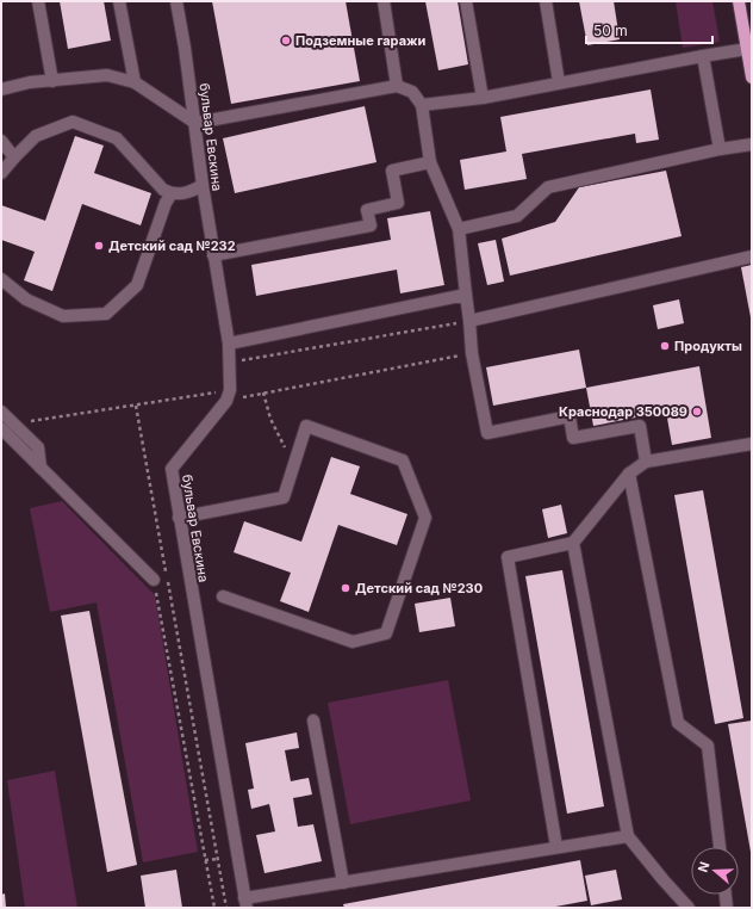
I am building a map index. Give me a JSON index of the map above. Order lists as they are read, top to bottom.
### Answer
{
  "streets": {
    "street": ["бульвар Евскина"]
  },
  "places": [
    "Подземные гаражи",
    "Детский сад №232",
    "Продукты",
    "Краснодар 350089",
    "Детский сад №230"
  ],
  "scale_bar": "50 m",
  "north": "left"
}
